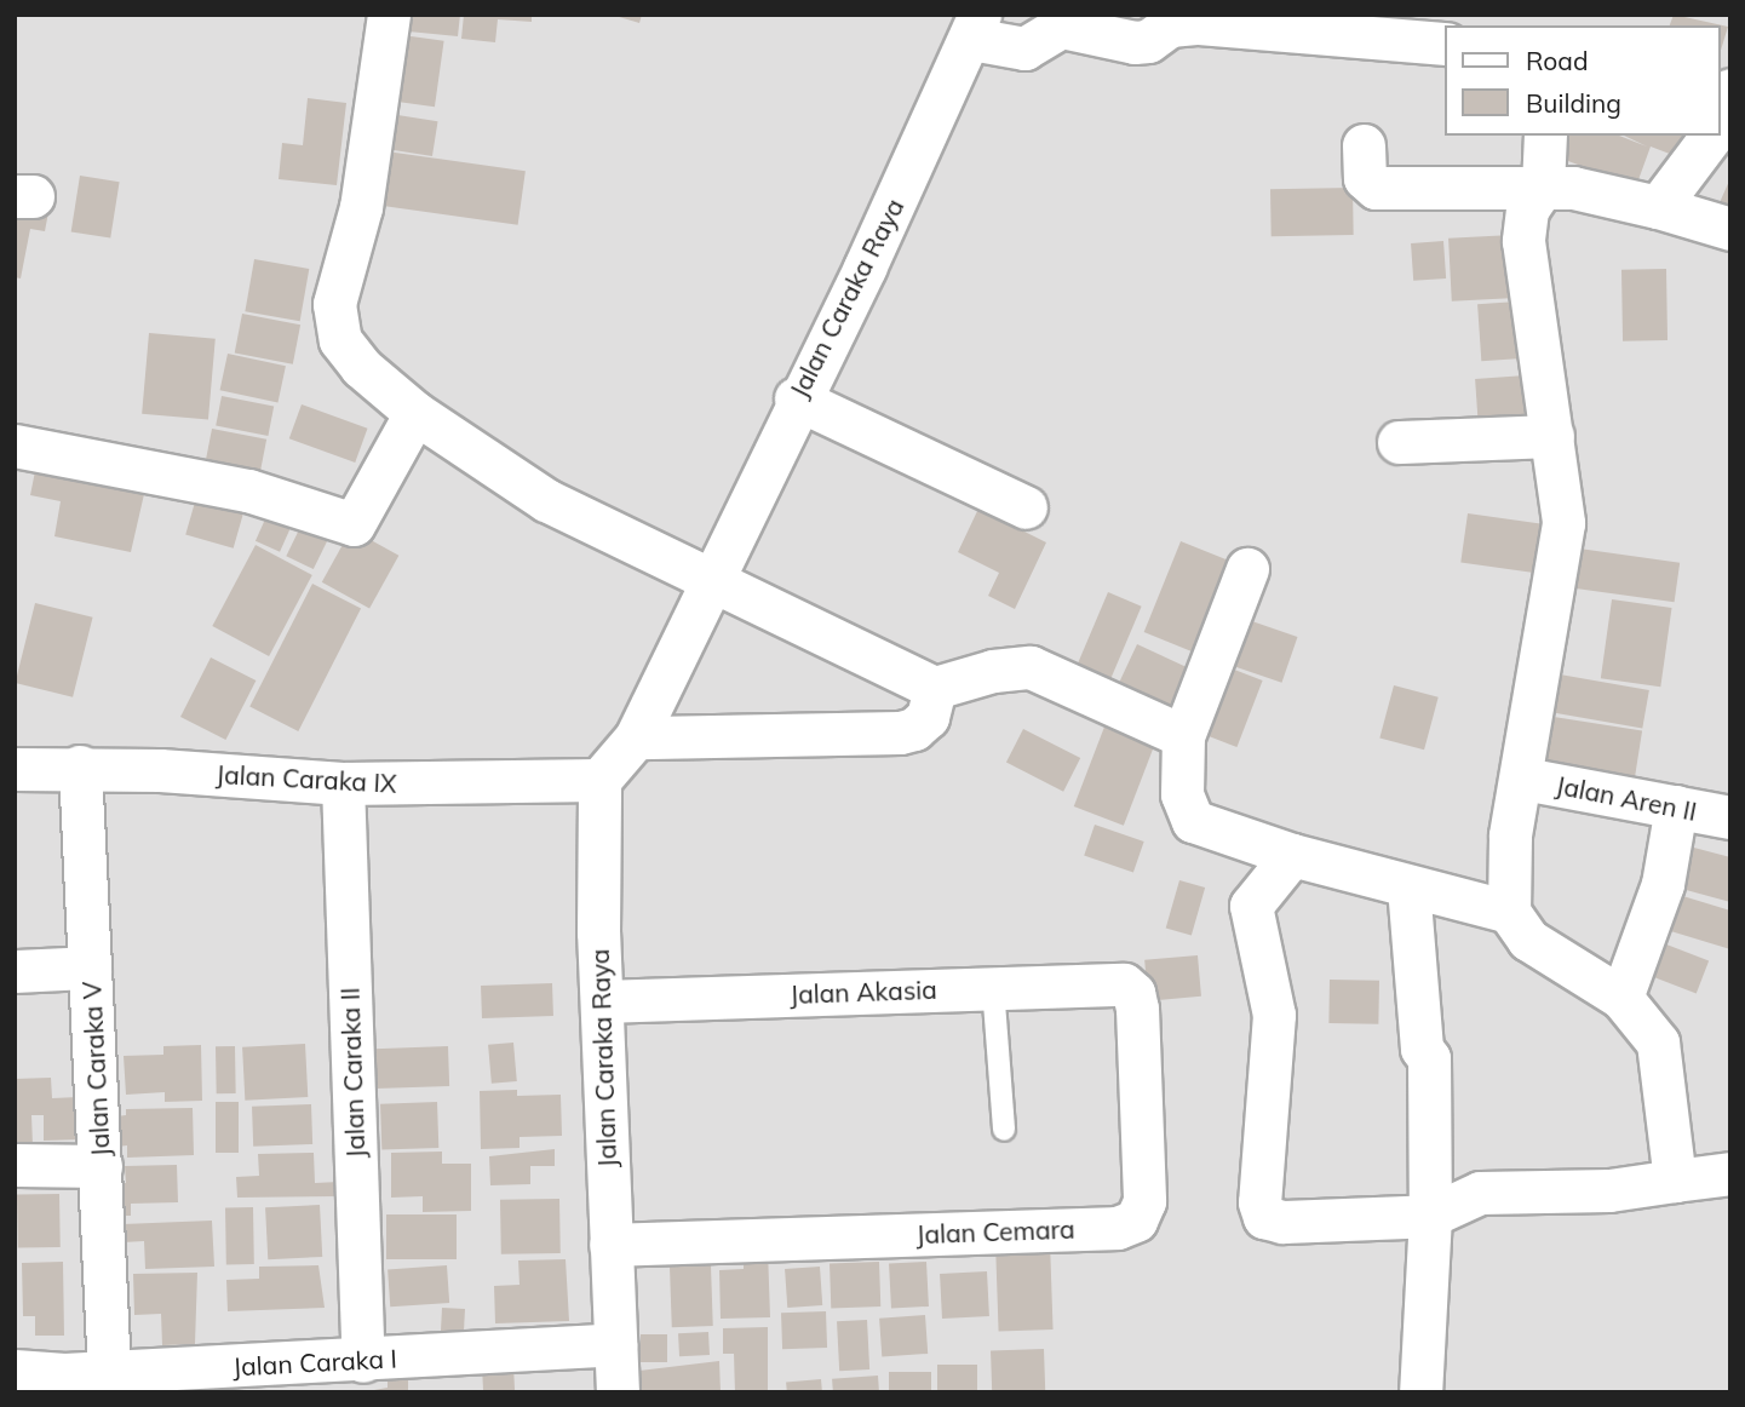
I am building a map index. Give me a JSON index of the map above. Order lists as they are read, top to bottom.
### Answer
{
  "streets": {
    "street": [
      "Jalan Caraka Raya",
      "Jalan Caraka IX",
      "Jalan Aren II",
      "Jalan Akasia",
      "Jalan Caraka V",
      "Jalan Caraka II",
      "Jalan Cemara",
      "Jalan Caraka I"
    ]
  },
  "crossings": [
    ["Jalan Caraka Raya", "Jalan Caraka IX"],
    ["Jalan Caraka Raya", "Jalan Akasia"],
    ["Jalan Caraka Raya", "Jalan Cemara"],
    ["Jalan Caraka Raya", "Jalan Caraka I"],
    ["Jalan Caraka IX", "Jalan Caraka V"],
    ["Jalan Caraka IX", "Jalan Caraka II"],
    ["Jalan Akasia", "Jalan Cemara"],
    ["Jalan Caraka V", "Jalan Caraka I"],
    ["Jalan Caraka II", "Jalan Caraka I"]
  ],
  "legend": ["Road", "Building"]
}
